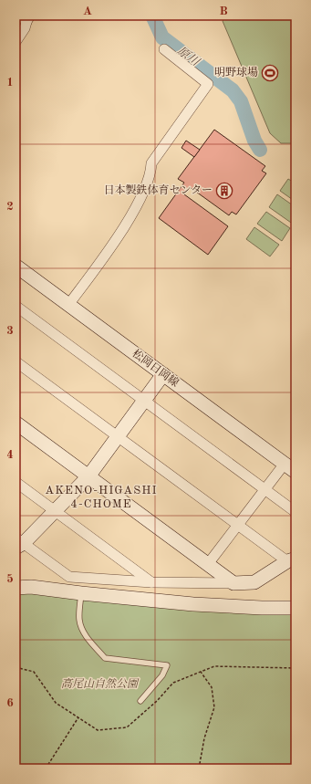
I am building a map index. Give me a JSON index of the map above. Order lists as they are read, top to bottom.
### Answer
{
  "streets": {
    "street": ["松岡日岡線"]
  },
  "districts": ["AKENO-HIGASHI 4-CHOME"],
  "water": ["原川"],
  "parks": ["高尾山自然公園"],
  "places": {
    "sports": ["明野球場"],
    "building": ["日本製鉄体育センター"]
  },
  "grid": {
    "columns": ["A", "B"],
    "rows": [
      "1",
      "2",
      "3",
      "4",
      "5",
      "6"
    ]
  }
}
